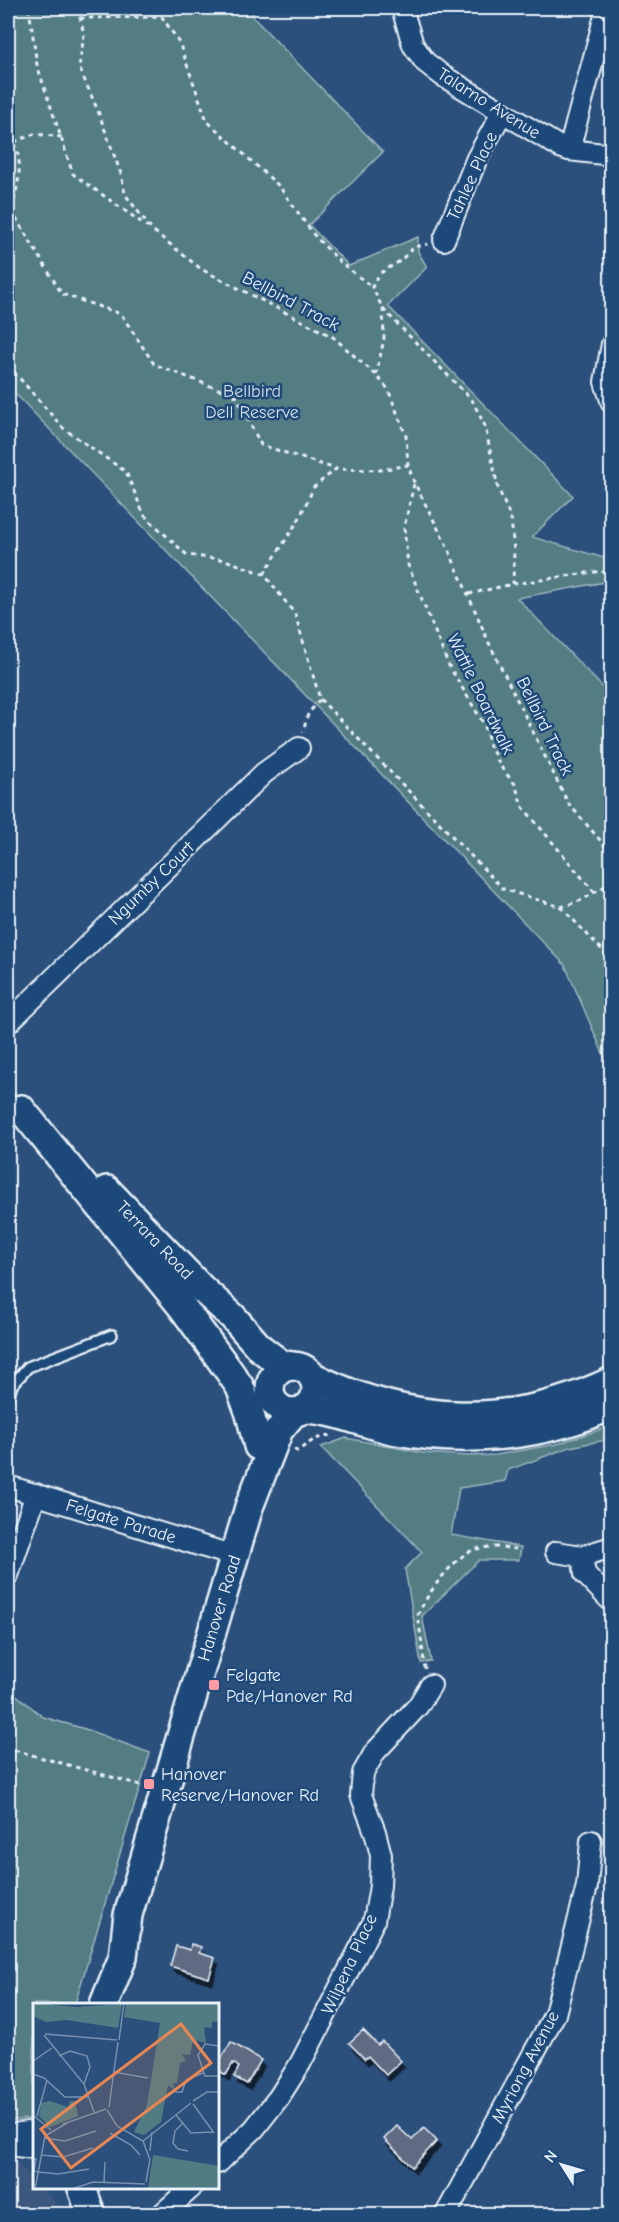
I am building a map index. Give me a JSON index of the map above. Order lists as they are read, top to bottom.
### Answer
{
  "streets": {
    "main road": ["Terrara Road", "Hanover Road"],
    "street": [
      "Talarno Avenue",
      "Tahlee Place",
      "Ngumby Court",
      "Felgate Parade",
      "Wilpena Place",
      "Myriong Avenue"
    ],
    "path": ["Bellbird Track", "Wattle Boardwalk"]
  },
  "crossings": [
    ["Talarno Avenue", "Tahlee Place"],
    ["Bellbird Track", "Wattle Boardwalk"],
    ["Terrara Road", "Hanover Road"],
    ["Felgate Parade", "Hanover Road"]
  ],
  "parks": ["Bellbird Dell Reserve"],
  "places": {
    "transit": ["Felgate Pde/Hanover Rd", "Hanover Reserve/Hanover Rd"]
  },
  "north": "top left"
}
